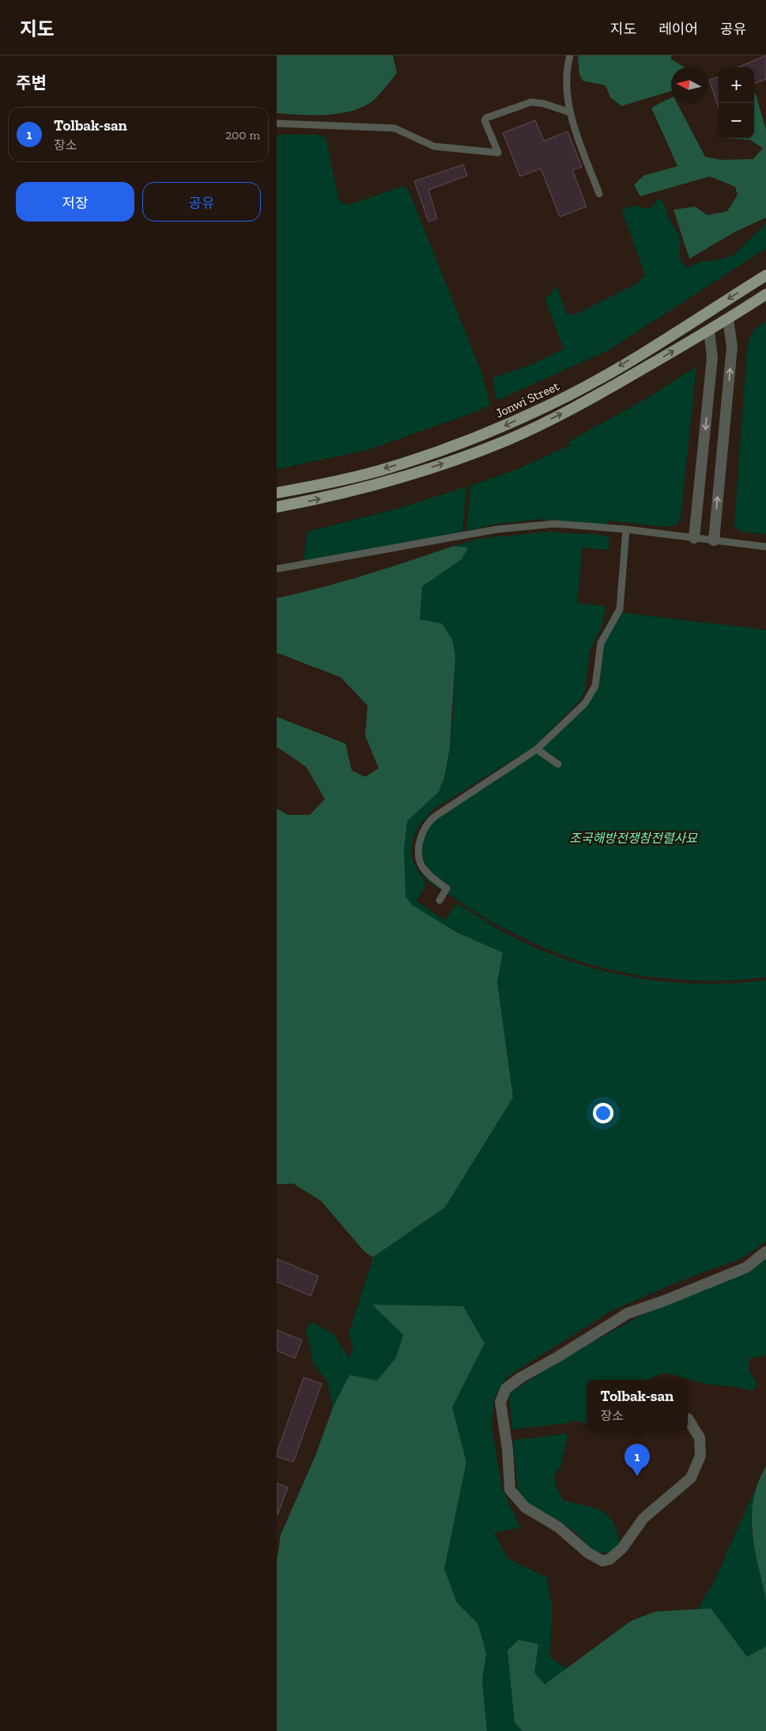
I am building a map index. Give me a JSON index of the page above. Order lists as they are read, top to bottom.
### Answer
{
  "streets": {
    "main road": ["Jonwi Street"]
  },
  "parks": ["조국해방전쟁참전렬사묘"],
  "north": "left",
  "page": {
    "header": "지도",
    "nav": ["지도", "레이어", "공유"],
    "heading": "주변",
    "map_buttons": ["+", "−"],
    "list": [
      {
        "mark": "1",
        "name": "Tolbak-san",
        "note": "장소",
        "value": "200 m"
      }
    ],
    "buttons": ["저장", "공유"],
    "popup": ["Tolbak-san", "장소"],
    "pins": "1"
  }
}
